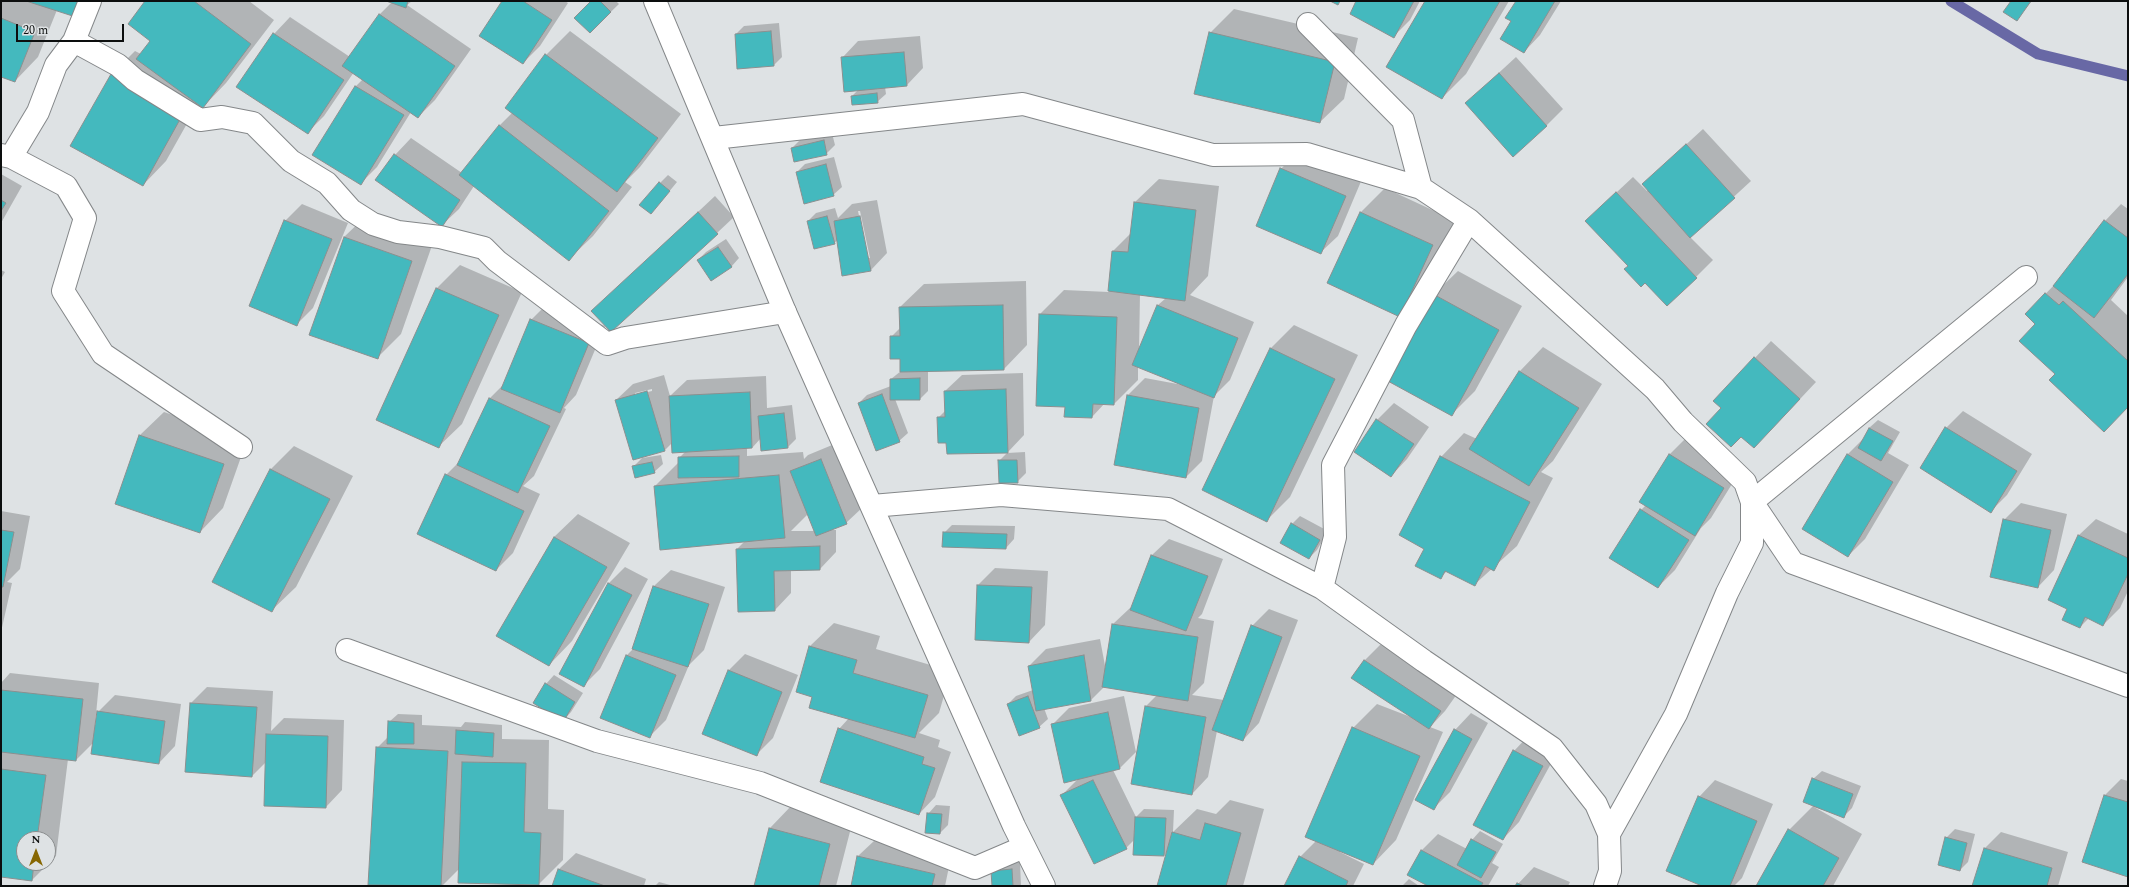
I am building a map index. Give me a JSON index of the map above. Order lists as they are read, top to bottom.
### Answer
{
  "scale_bar": "20 m",
  "north": "top"
}
